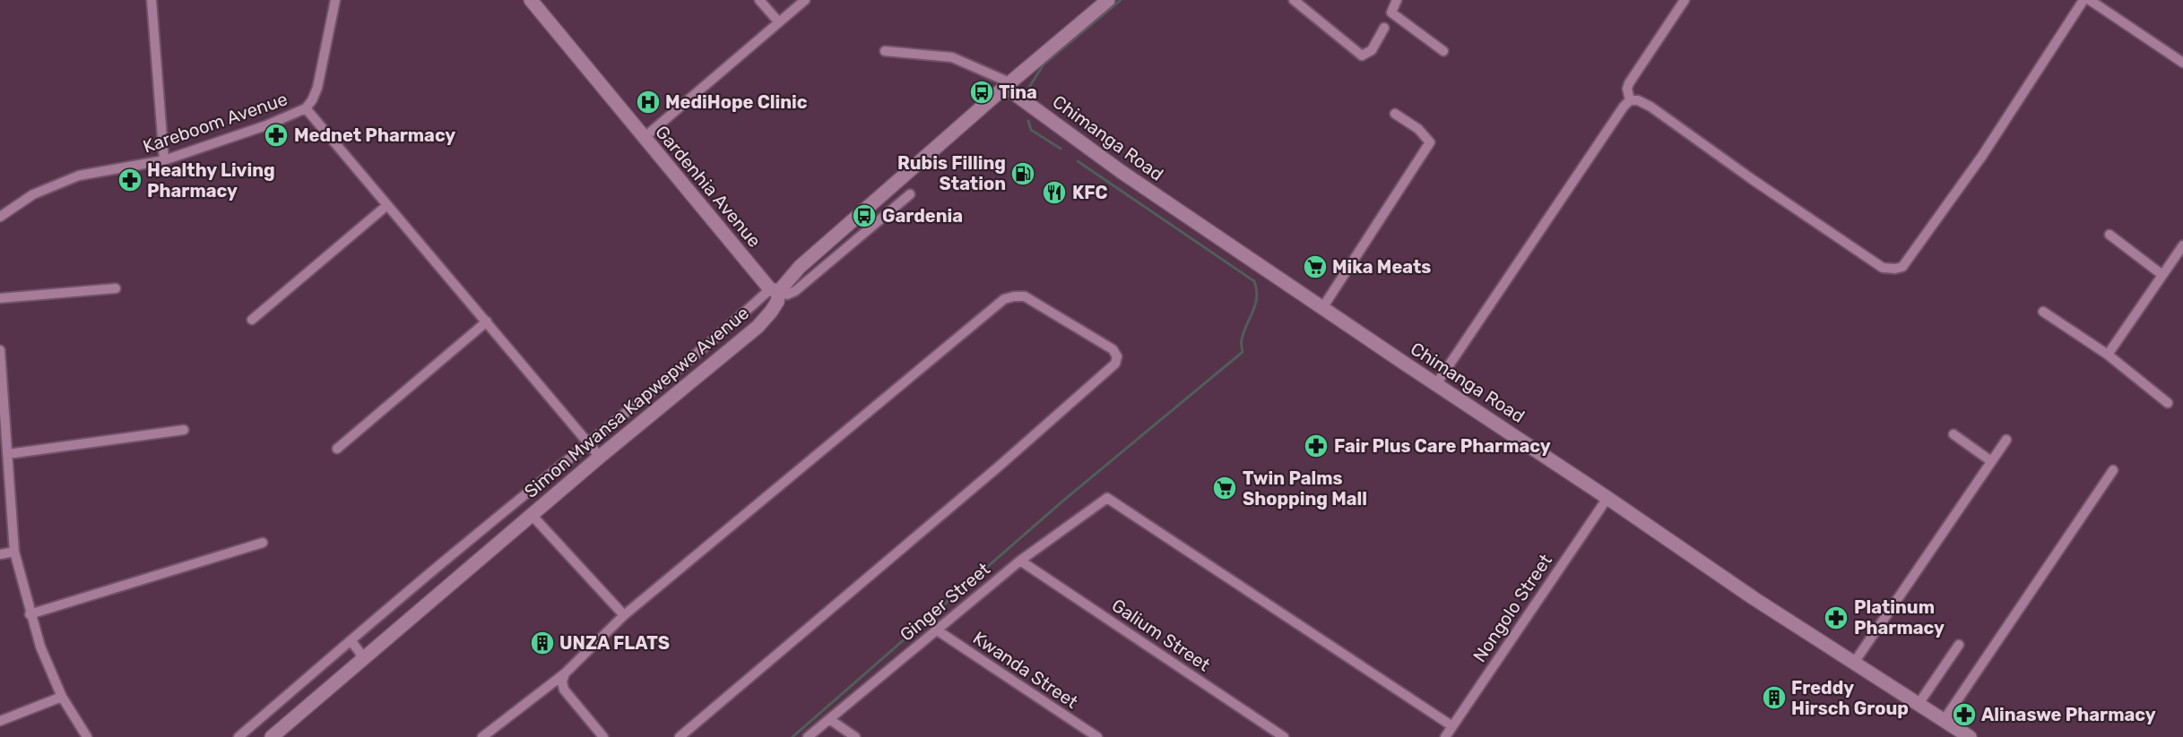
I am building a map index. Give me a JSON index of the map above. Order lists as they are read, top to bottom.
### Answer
{
  "streets": {
    "main road": ["Chimanga Road", "Gardenhia Avenue", "Simon Mwansa Kapwepwe Avenue"],
    "street": [
      "Kareboom Avenue",
      "Ginger Street",
      "Nongolo Street",
      "Galium Street",
      "Kwanda Street"
    ]
  },
  "crossings": [
    ["Chimanga Road", "Simon Mwansa Kapwepwe Avenue"],
    ["Chimanga Road", "Nongolo Street"],
    ["Gardenhia Avenue", "Simon Mwansa Kapwepwe Avenue"],
    ["Ginger Street", "Nongolo Street"],
    ["Ginger Street", "Galium Street"],
    ["Ginger Street", "Kwanda Street"]
  ],
  "places": {
    "bus stop": ["Tina", "Gardenia"],
    "hospital": ["MediHope Clinic"],
    "pharmacy": [
      "Mednet Pharmacy",
      "Healthy Living Pharmacy",
      "Fair Plus Care Pharmacy",
      "Platinum Pharmacy",
      "Alinaswe Pharmacy"
    ],
    "fuel station": ["Rubis Filling Station"],
    "restaurant": ["KFC"],
    "supermarket": ["Mika Meats", "Twin Palms Shopping Mall"],
    "building": ["UNZA FLATS", "Freddy Hirsch Group"]
  }
}
